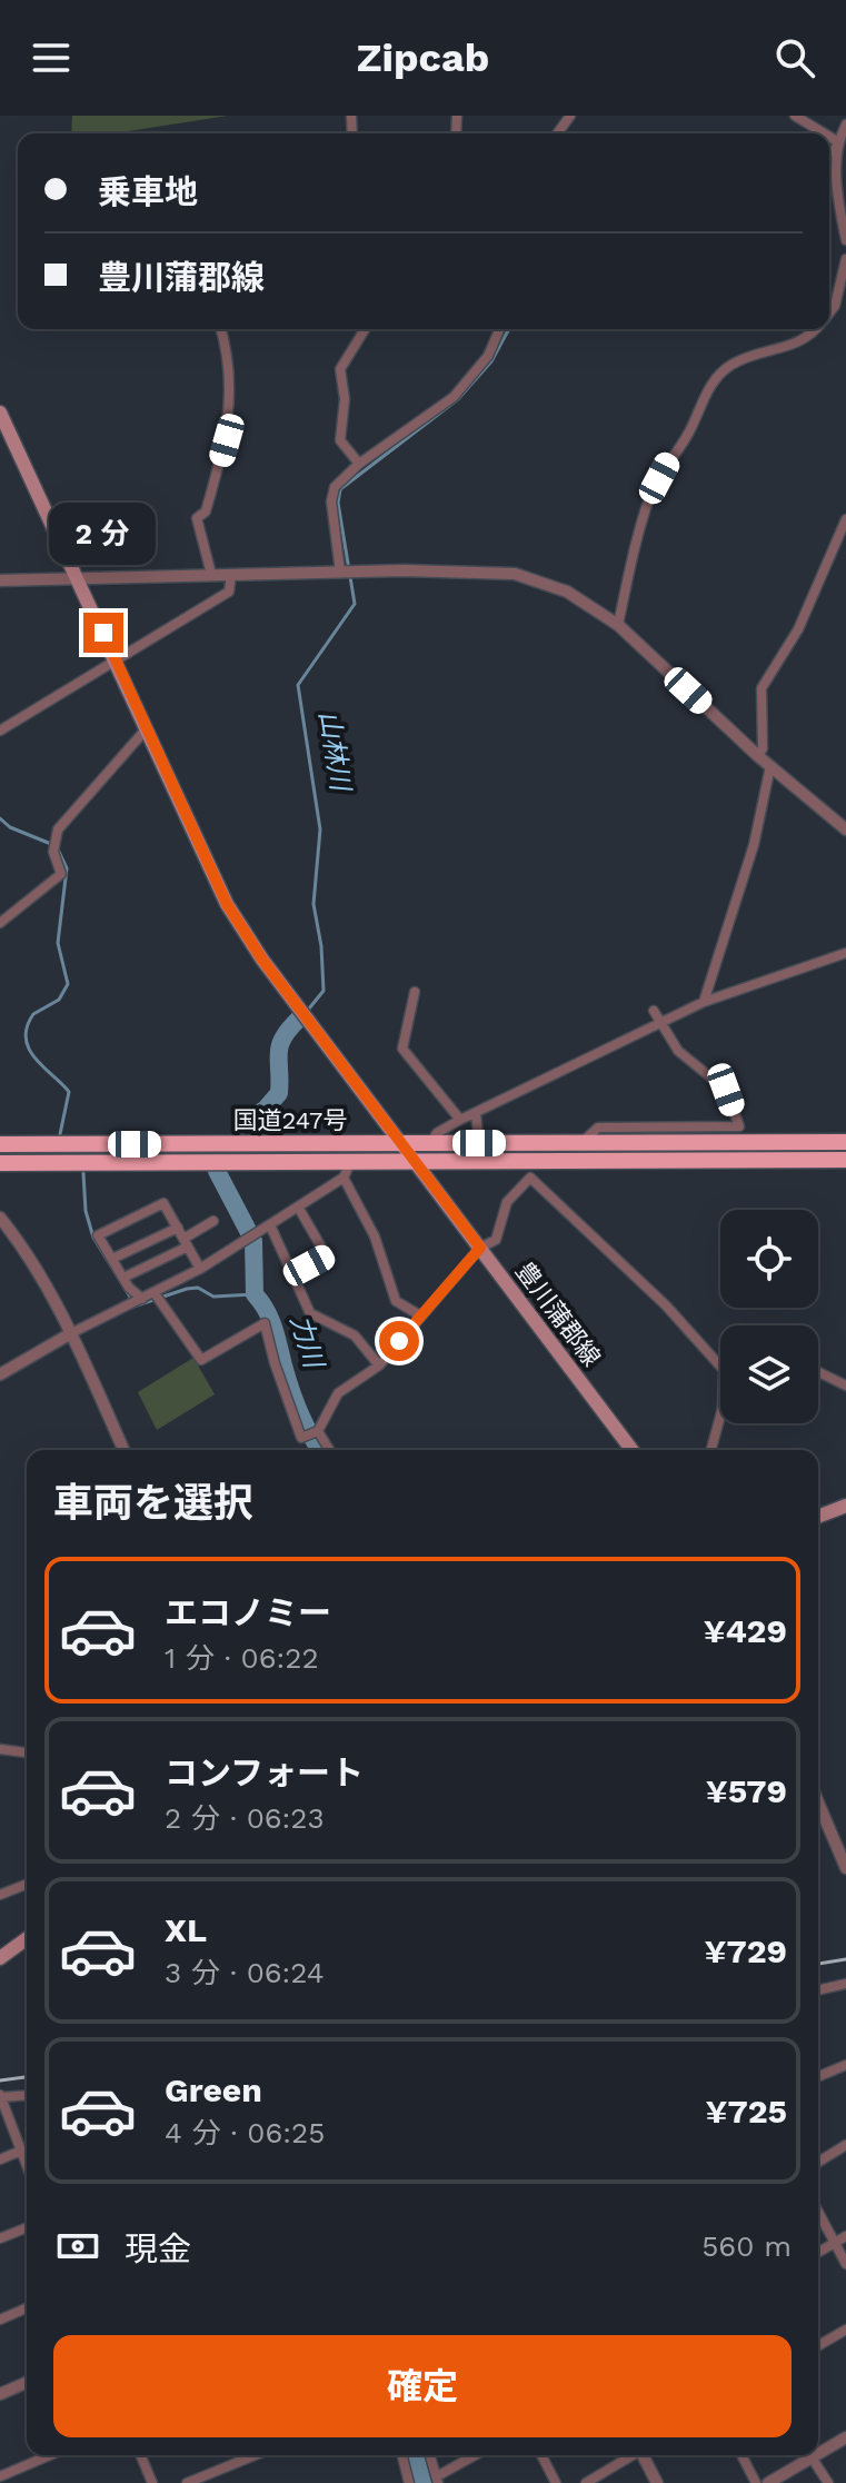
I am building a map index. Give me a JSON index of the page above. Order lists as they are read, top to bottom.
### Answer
{
  "streets": {
    "highway": ["国道247号"],
    "main road": ["豊川蒲郡線"]
  },
  "crossings": [
    ["国道247号", "豊川蒲郡線"]
  ],
  "water": ["山林川", "力川"],
  "page": {
    "header": "Zipcab",
    "banner": ["乗車地", "豊川蒲郡線"],
    "bubble": "2 分",
    "heading": "車両を選択",
    "list": [
      {
        "name": "エコノミー",
        "note": "1 分 · 06:22",
        "value": "¥429"
      },
      {
        "name": "コンフォート",
        "note": "2 分 · 06:23",
        "value": "¥579"
      },
      {
        "name": "XL",
        "note": "3 分 · 06:24",
        "value": "¥729"
      },
      {
        "name": "Green",
        "note": "4 分 · 06:25",
        "value": "¥725"
      }
    ],
    "pay": ["現金", "560 m"],
    "buttons": "確定"
  }
}
